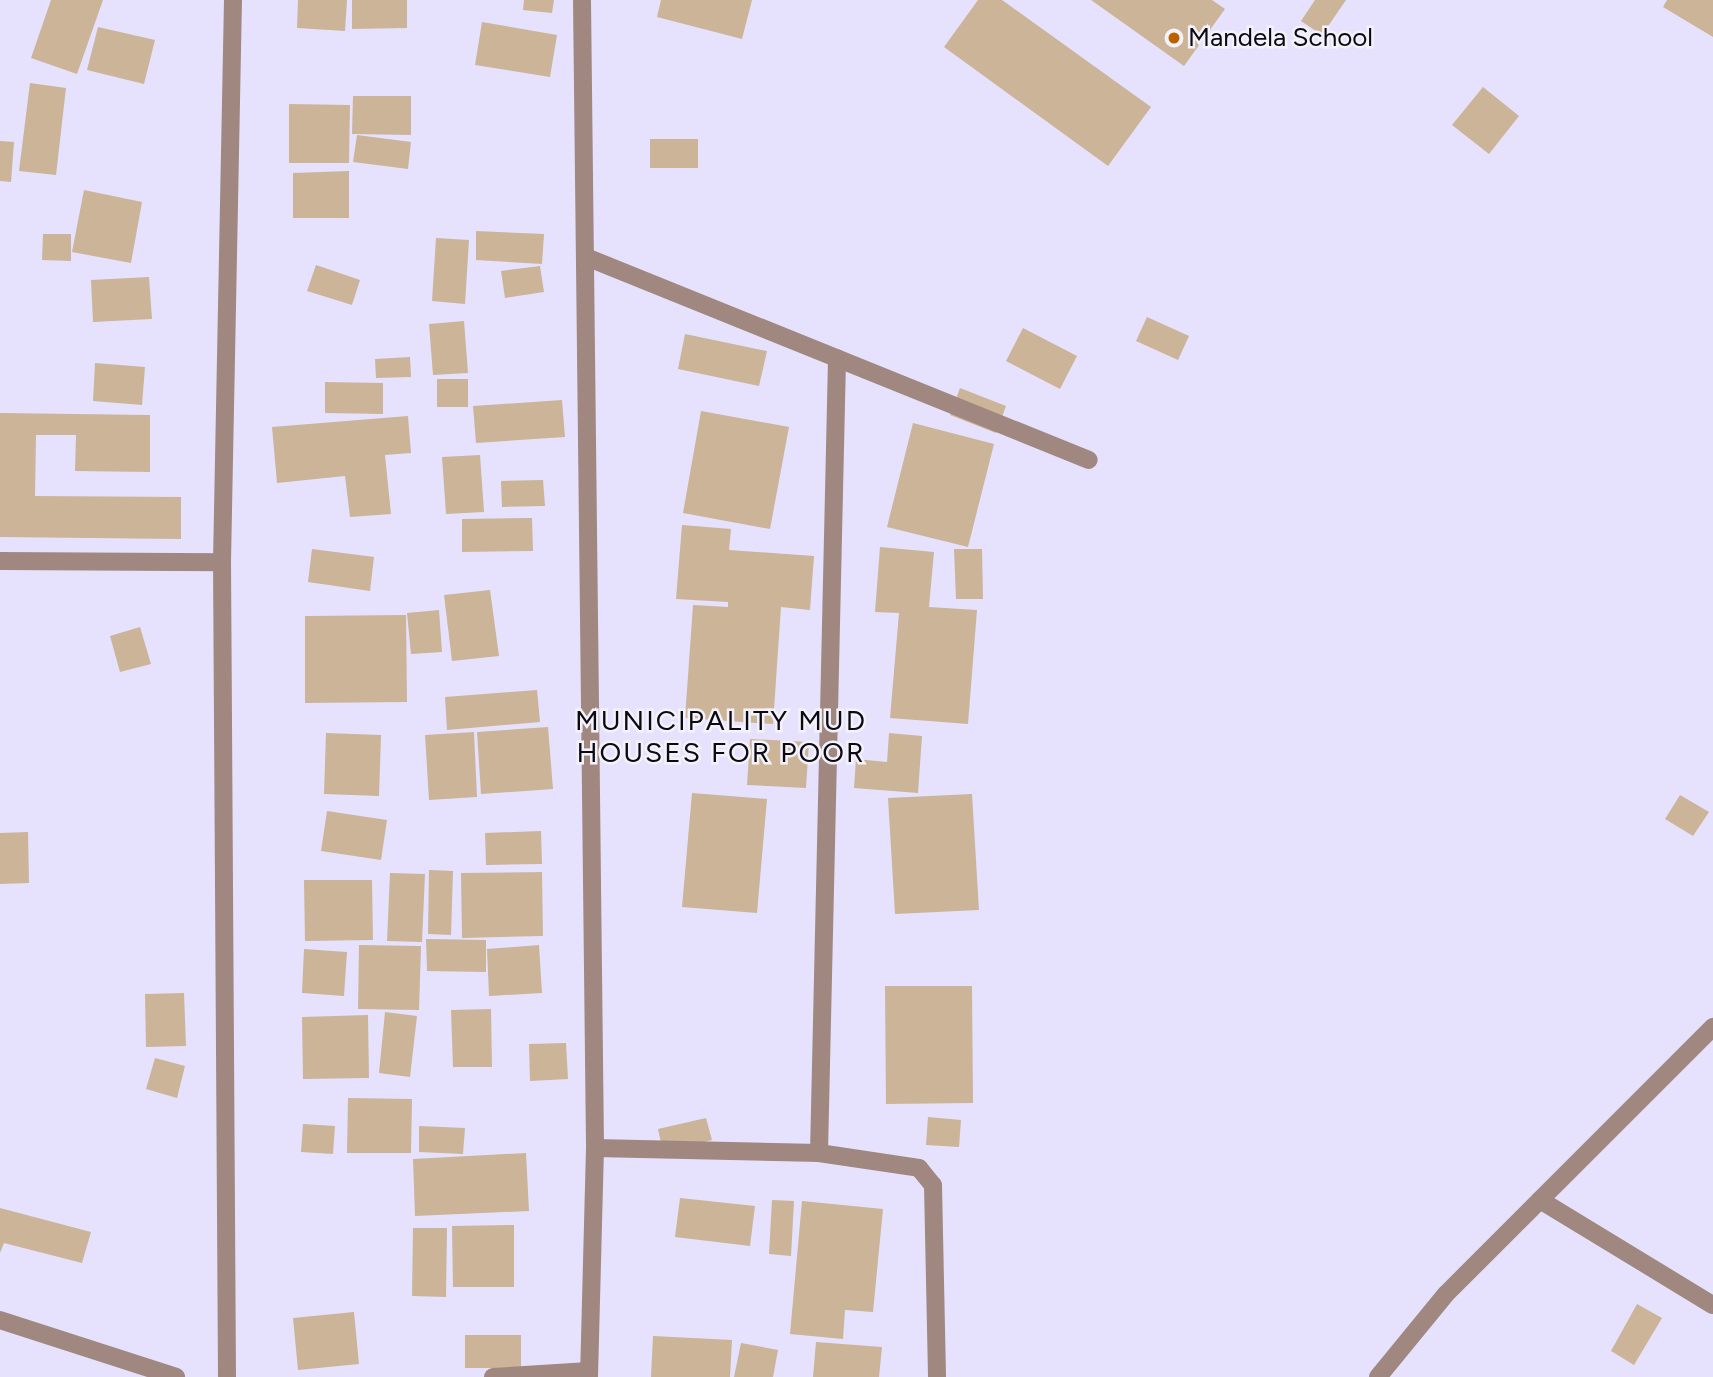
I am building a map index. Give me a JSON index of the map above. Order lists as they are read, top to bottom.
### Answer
{
  "districts": ["MUNICIPALITY MUD HOUSES FOR POOR"],
  "places": ["Mandela School"]
}
